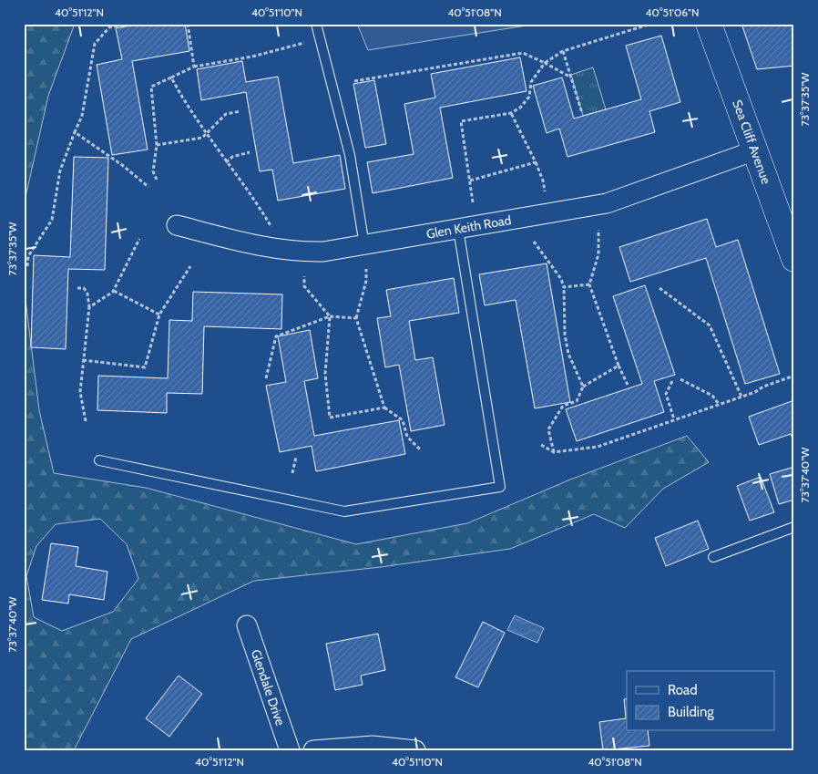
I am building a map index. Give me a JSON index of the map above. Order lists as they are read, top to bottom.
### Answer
{
  "streets": {
    "street": ["Sea Cliff Avenue", "Glen Keith Road", "Glendale Drive"]
  },
  "crossings": [
    ["Sea Cliff Avenue", "Glen Keith Road"]
  ],
  "legend": ["Road", "Building"],
  "coordinates": [
    "40°51'12\"N",
    "40°51'10\"N",
    "40°51'08\"N",
    "40°51'06\"N",
    "73°37'35\"W",
    "73°37'40\"W"
  ]
}
